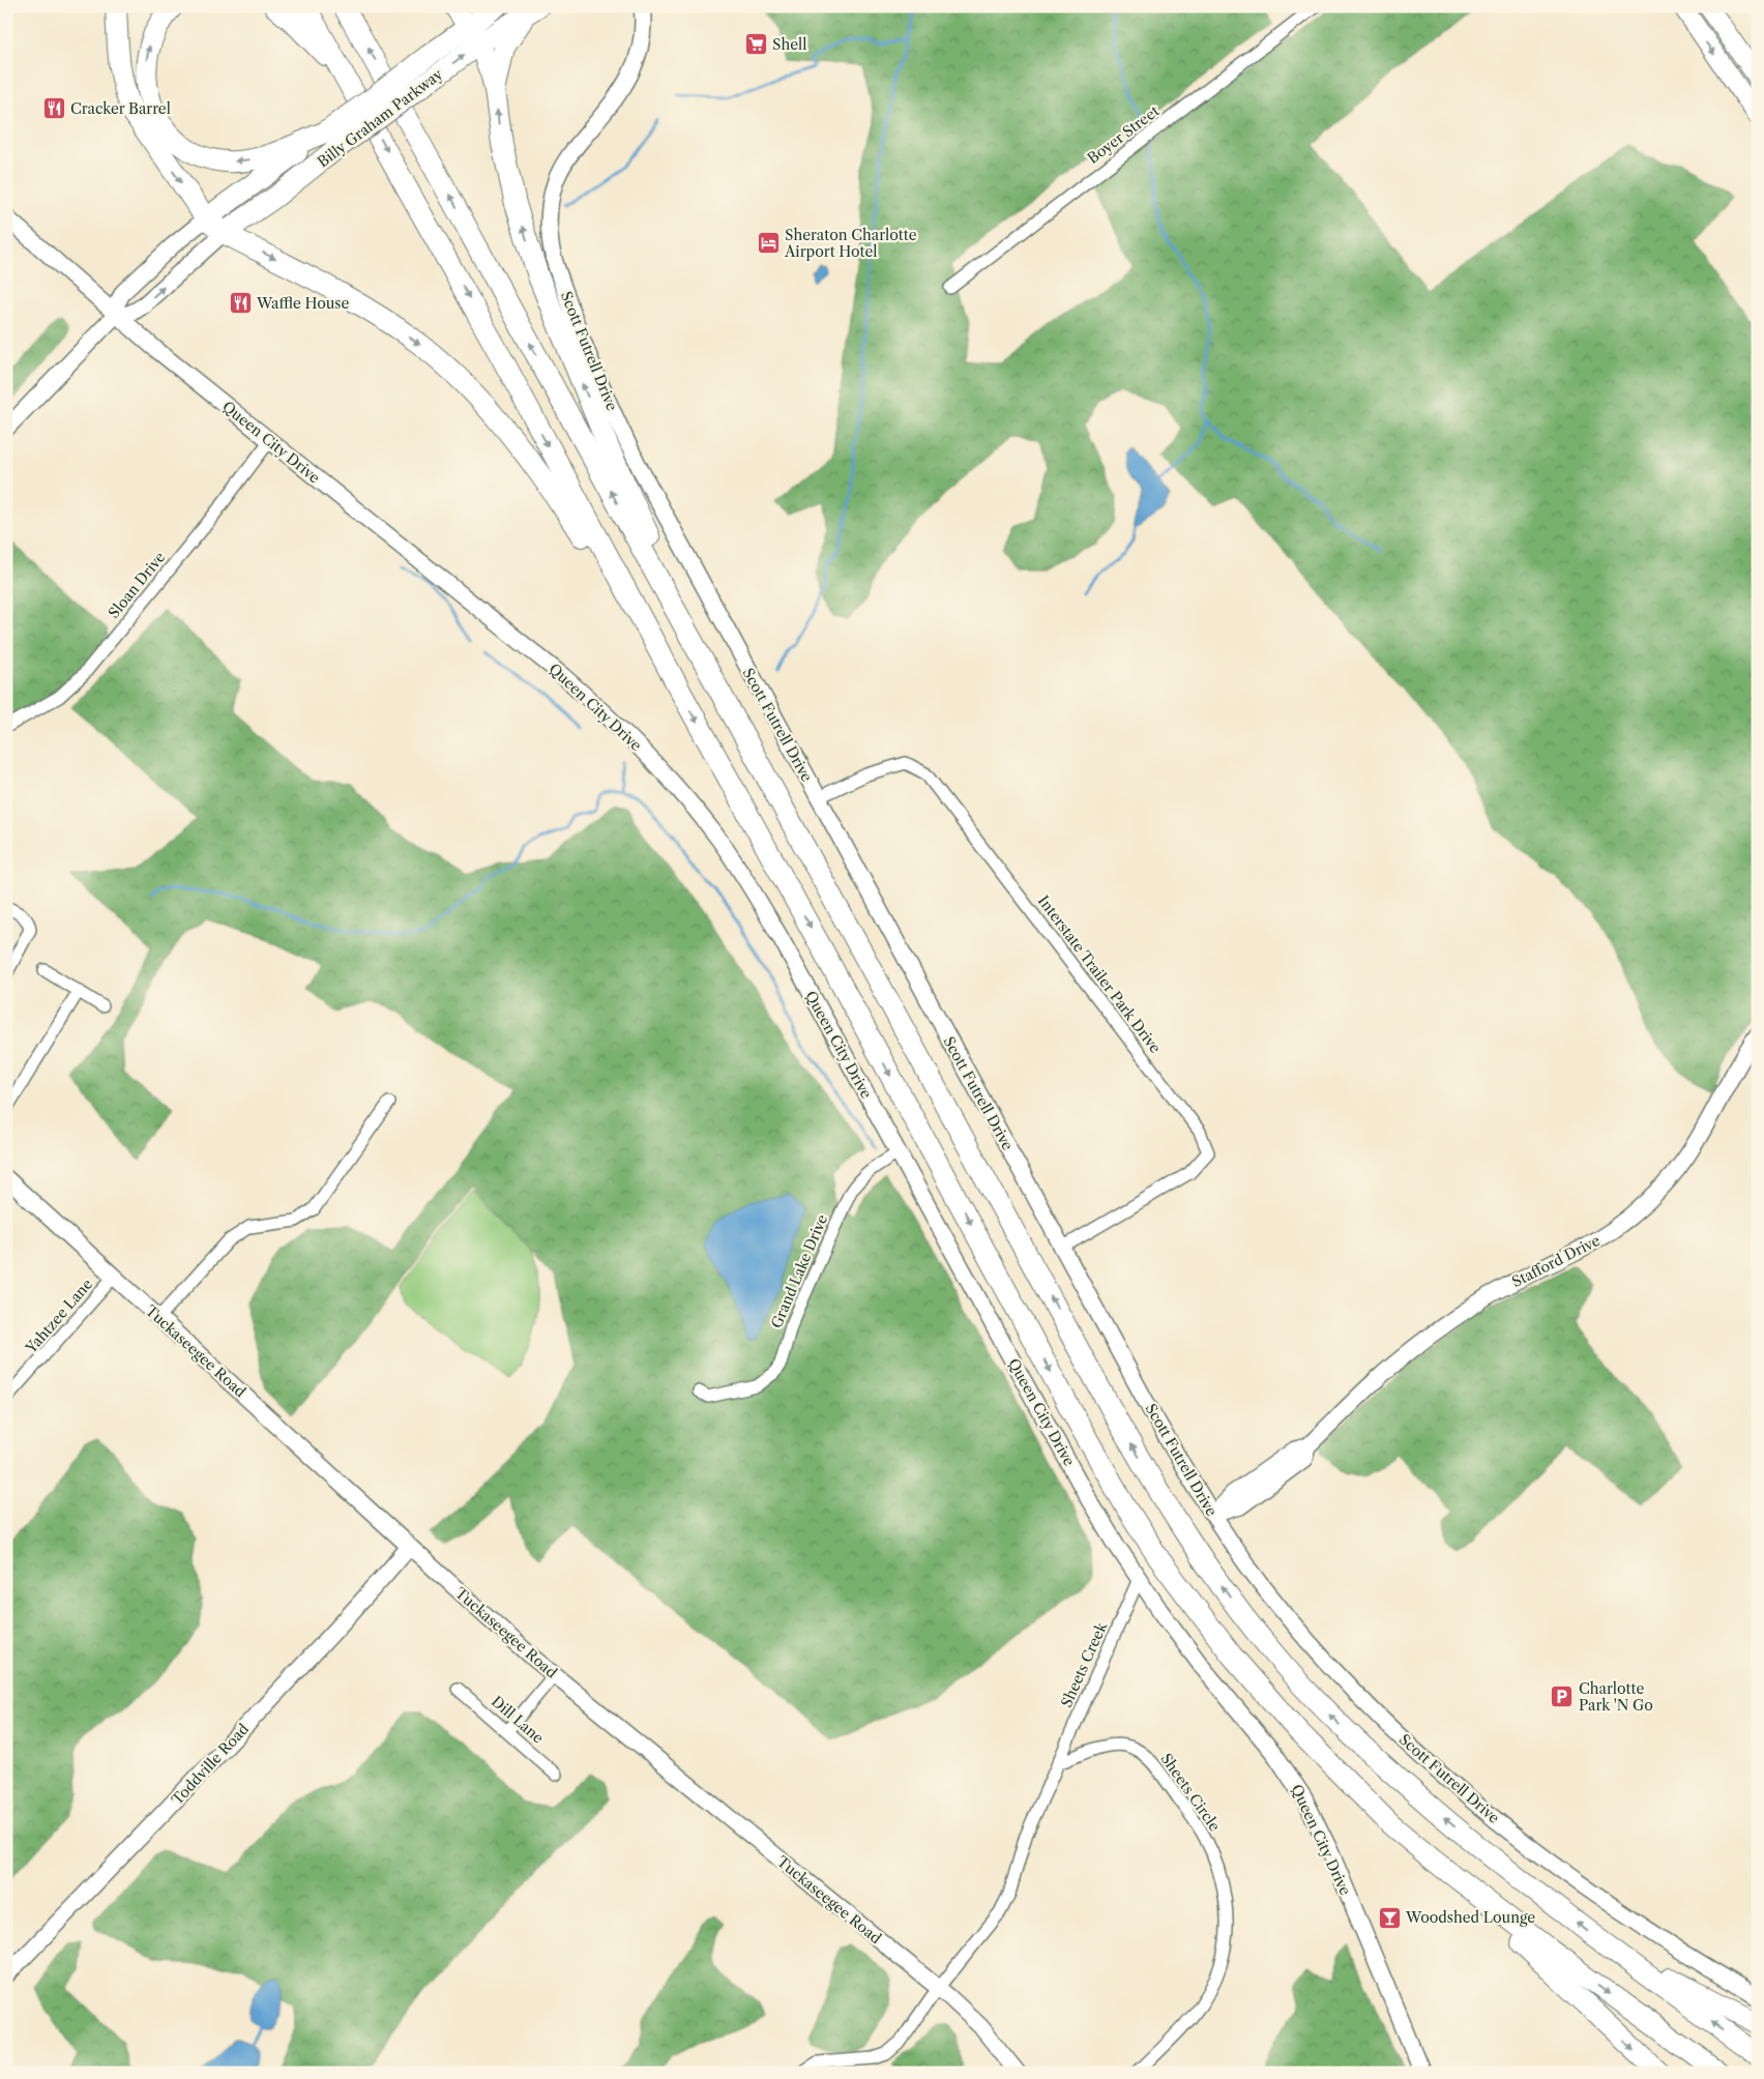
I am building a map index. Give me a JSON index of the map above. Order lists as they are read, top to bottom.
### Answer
{
  "streets": {
    "highway": ["Billy Graham Parkway"],
    "street": [
      "Boyer Street",
      "Scott Futrell Drive",
      "Queen City Drive",
      "Sloan Drive",
      "Interstate Trailer Park Drive",
      "Stafford Drive",
      "Grand Lake Drive",
      "Yahtzee Lane",
      "Tuckaseegee Road",
      "Sheets Creek",
      "Dill Lane",
      "Toddville Road",
      "Sheets Circle"
    ]
  },
  "crossings": [
    ["Scott Futrell Drive", "Interstate Trailer Park Drive"],
    ["Scott Futrell Drive", "Stafford Drive"],
    ["Queen City Drive", "Sloan Drive"],
    ["Queen City Drive", "Grand Lake Drive"],
    ["Queen City Drive", "Sheets Creek"],
    ["Yahtzee Lane", "Tuckaseegee Road"],
    ["Tuckaseegee Road", "Toddville Road"],
    ["Sheets Creek", "Sheets Circle"]
  ],
  "places": {
    "supermarket": ["Shell"],
    "restaurant": ["Cracker Barrel", "Waffle House"],
    "hotel": ["Sheraton Charlotte Airport Hotel"],
    "parking": ["Charlotte Park 'N Go"],
    "bar": ["Woodshed Lounge"]
  }
}
